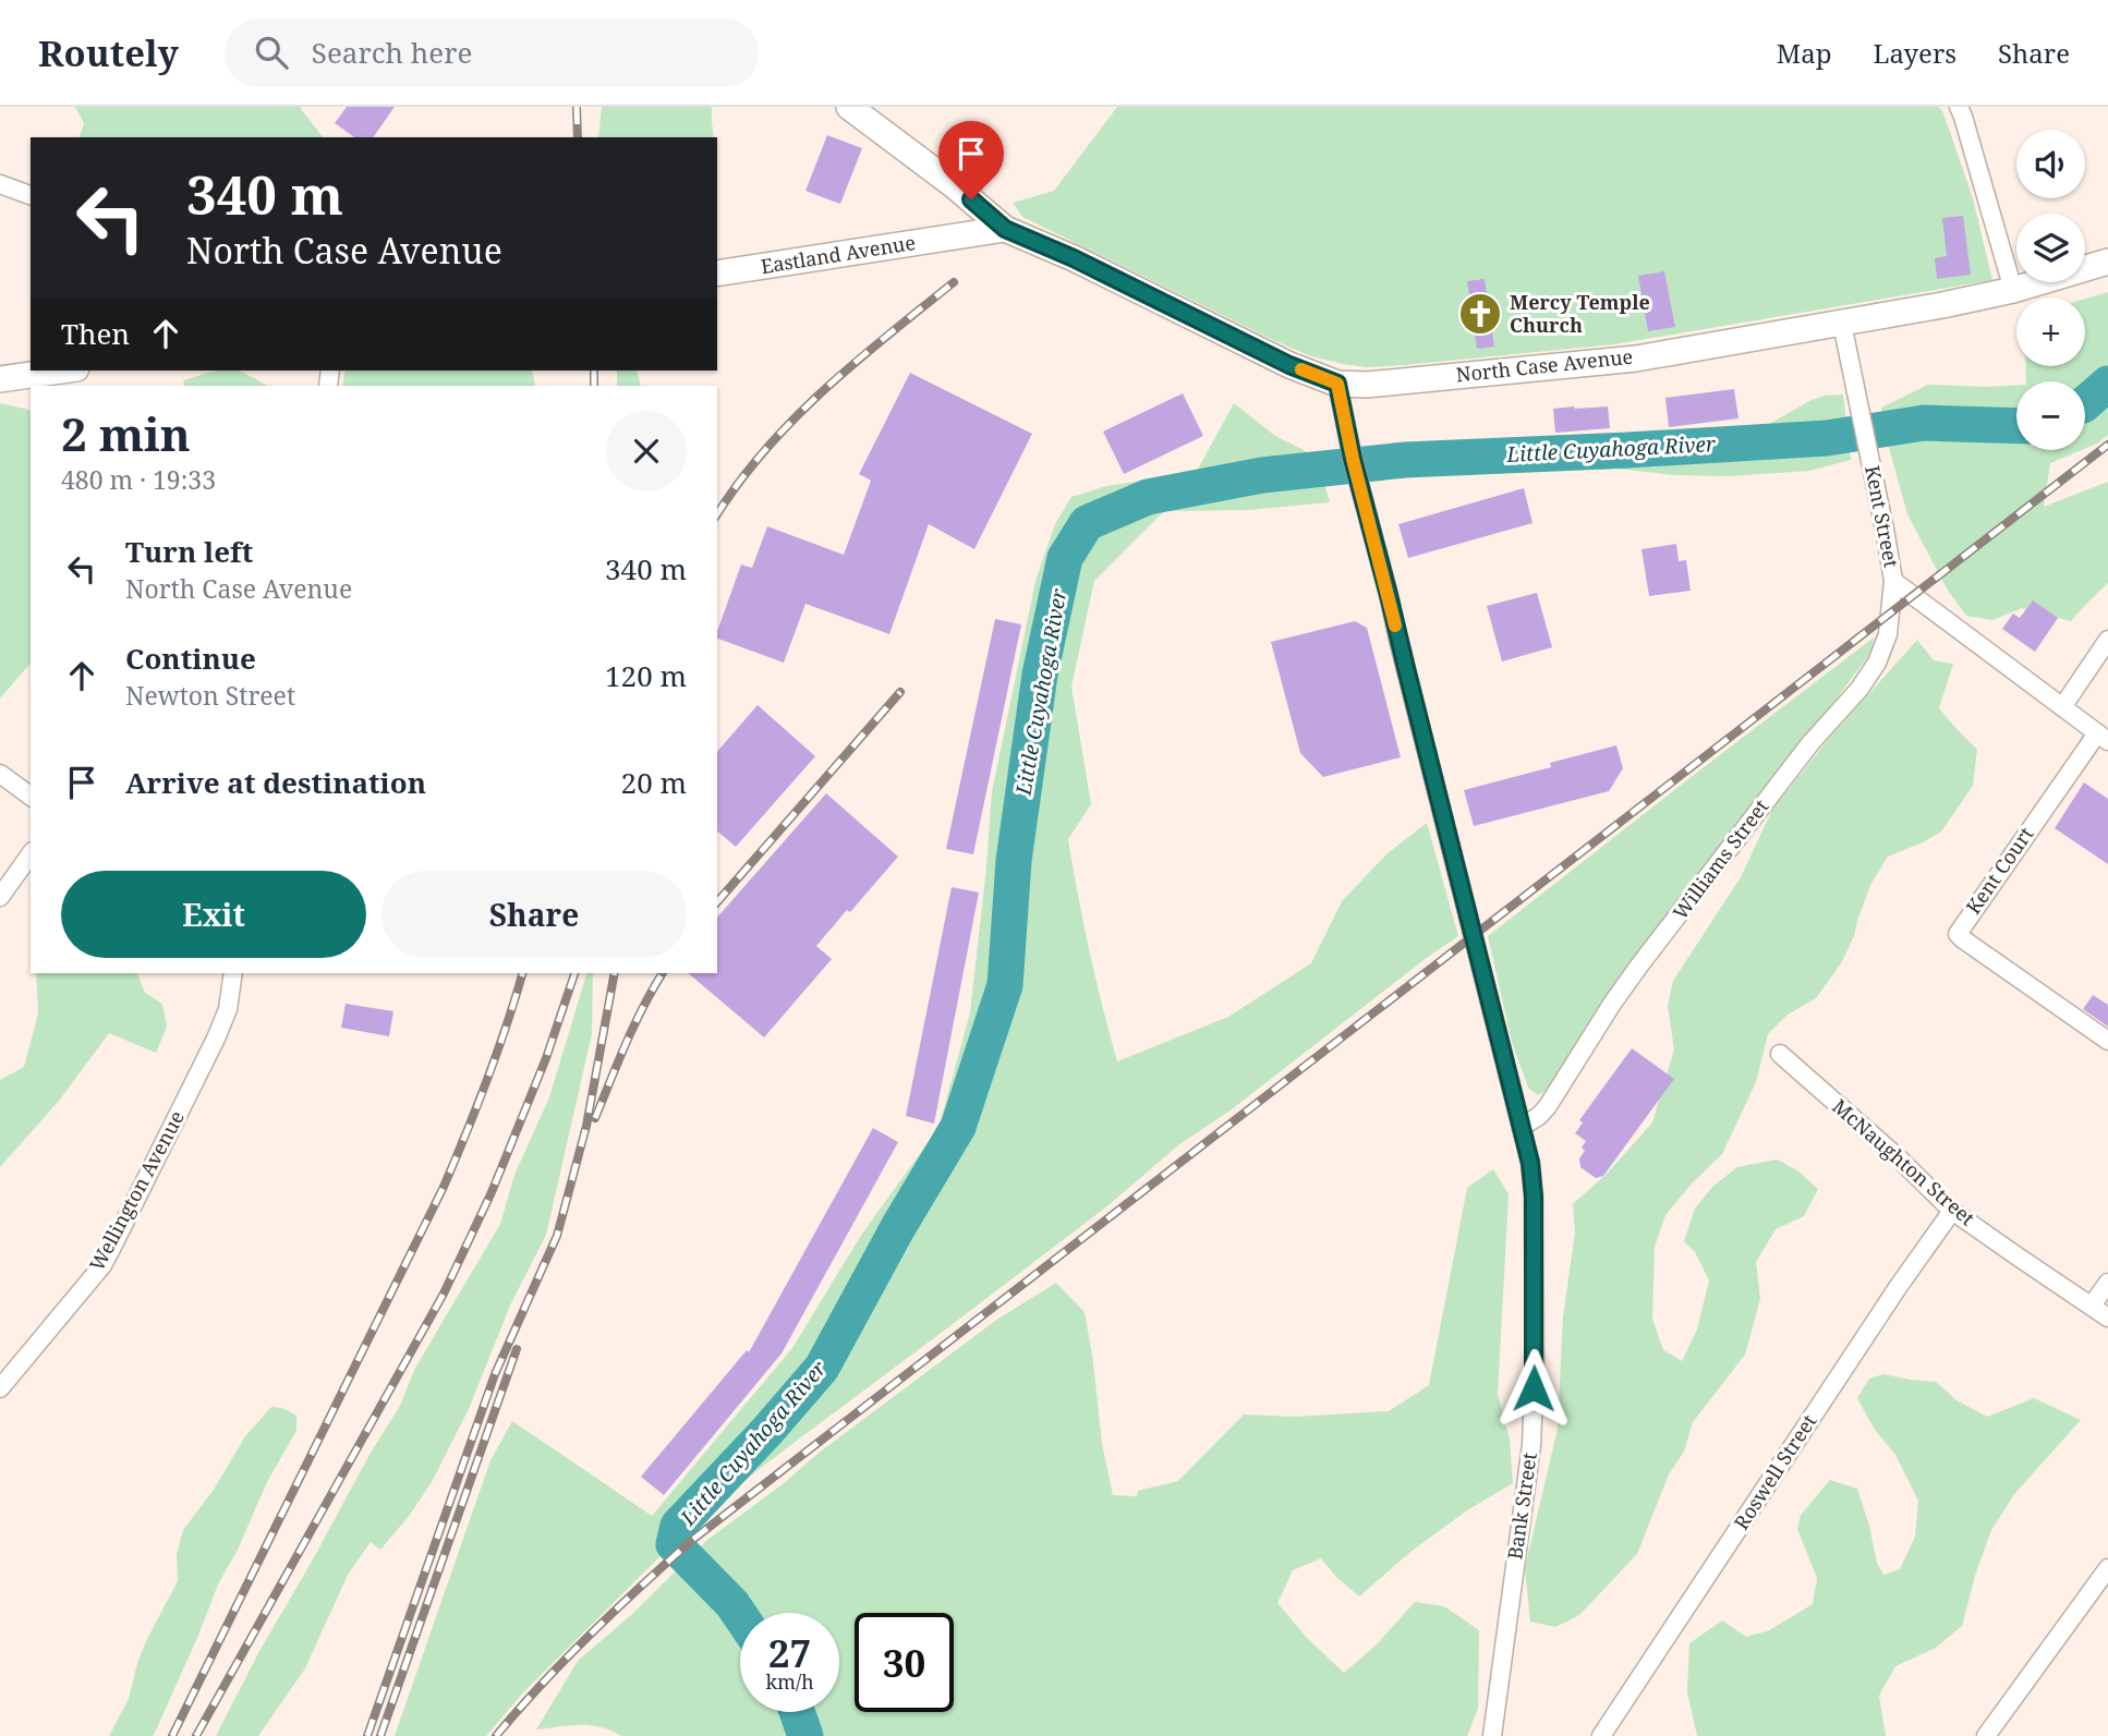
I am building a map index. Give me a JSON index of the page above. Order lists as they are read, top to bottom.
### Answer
{
  "streets": {
    "street": [
      "Eastland Avenue",
      "North Case Avenue",
      "Kent Street",
      "Williams Street",
      "Kent Court",
      "McNaughton Street",
      "Wellington Avenue",
      "Roswell Street",
      "Bank Street"
    ]
  },
  "crossings": [
    ["Eastland Avenue", "North Case Avenue"],
    ["North Case Avenue", "Kent Street"],
    ["North Case Avenue", "Bank Street"],
    ["Kent Street", "Williams Street"],
    ["Kent Street", "Kent Court"],
    ["Williams Street", "Bank Street"],
    ["McNaughton Street", "Roswell Street"]
  ],
  "water": ["Little Cuyahoga River"],
  "places": {
    "church": ["Mercy Temple Church"]
  },
  "page": {
    "header": "Routely",
    "search": "Search here",
    "nav": ["Map", "Layers", "Share"],
    "map_buttons": ["+", "−"],
    "turn": ["340 m", "North Case Avenue"],
    "then": "Then",
    "heading": ["2 min", "480 m · 19:33"],
    "list": [
      {
        "name": "Turn left",
        "note": "North Case Avenue",
        "value": "340 m"
      },
      {
        "name": "Continue",
        "note": "Newton Street",
        "value": "120 m"
      },
      {
        "name": "Arrive at destination",
        "value": "20 m"
      }
    ],
    "buttons": ["Exit", "Share"],
    "speed": "27 km/h",
    "limit": "30"
  }
}
